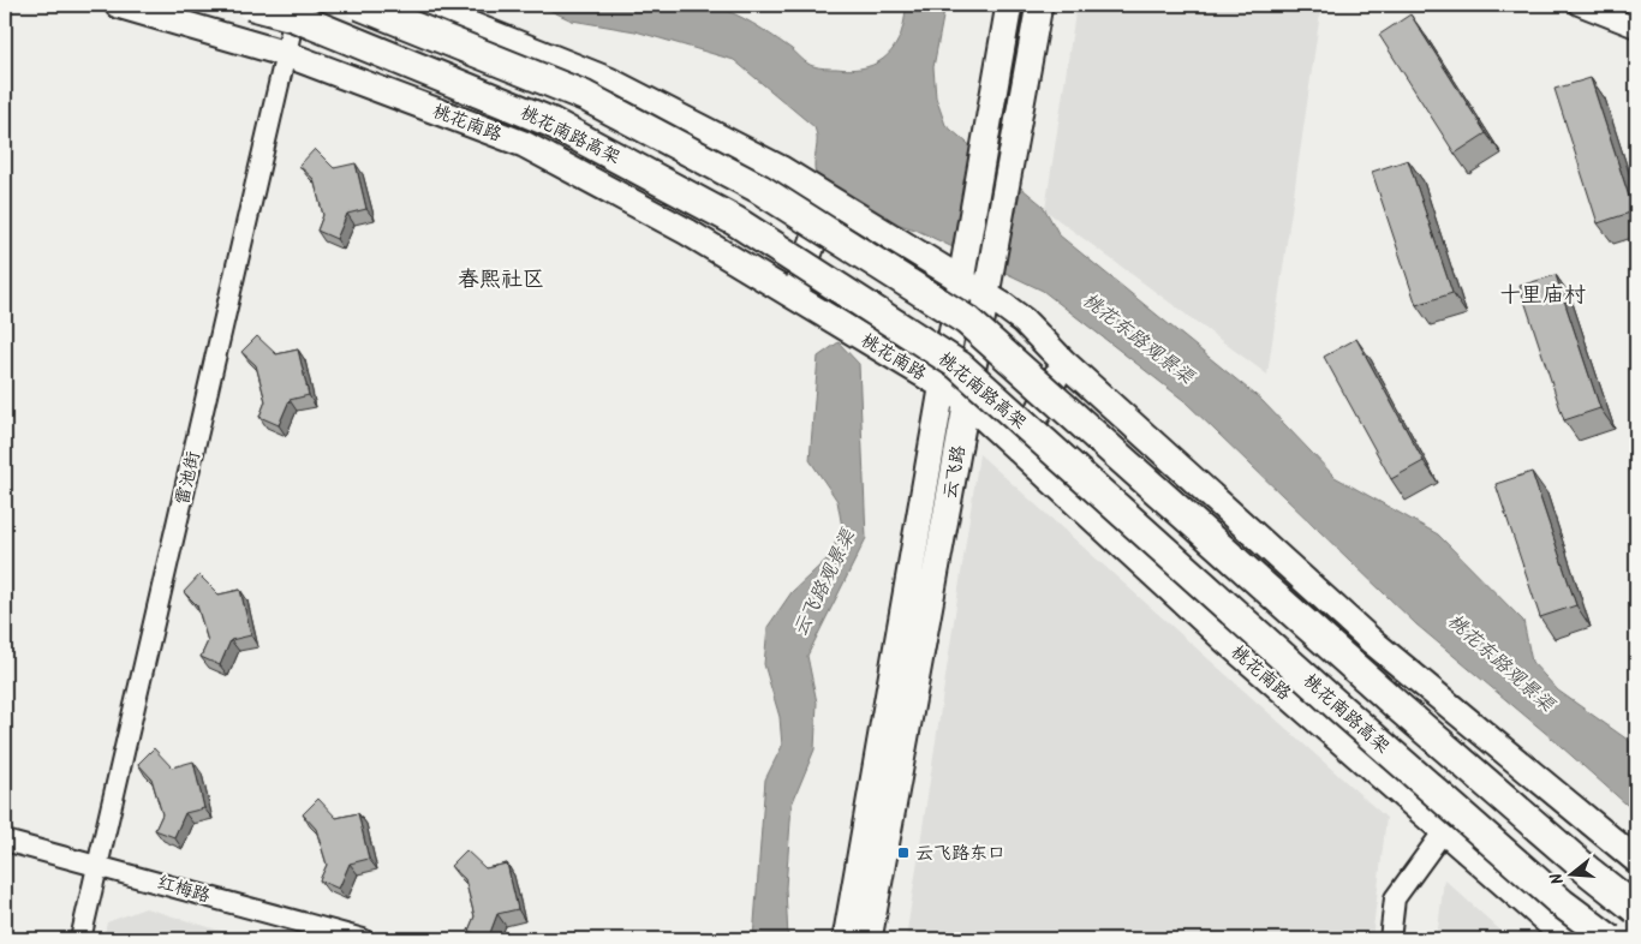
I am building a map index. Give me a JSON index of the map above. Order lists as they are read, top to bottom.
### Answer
{
  "streets": {
    "highway": ["桃花南路高架"],
    "main road": ["桃花南路", "云飞路"],
    "street": ["雷池街", "红梅路"]
  },
  "crossings": [
    ["桃花南路", "云飞路"],
    ["桃花南路", "雷池街"],
    ["桃花南路高架", "雷池街"],
    ["雷池街", "红梅路"]
  ],
  "districts": ["春熙社区", "十里庙村"],
  "water": ["桃花东路观景渠", "云飞路观景渠"],
  "places": {
    "transit": ["云飞路东口"]
  },
  "north": "left"
}
